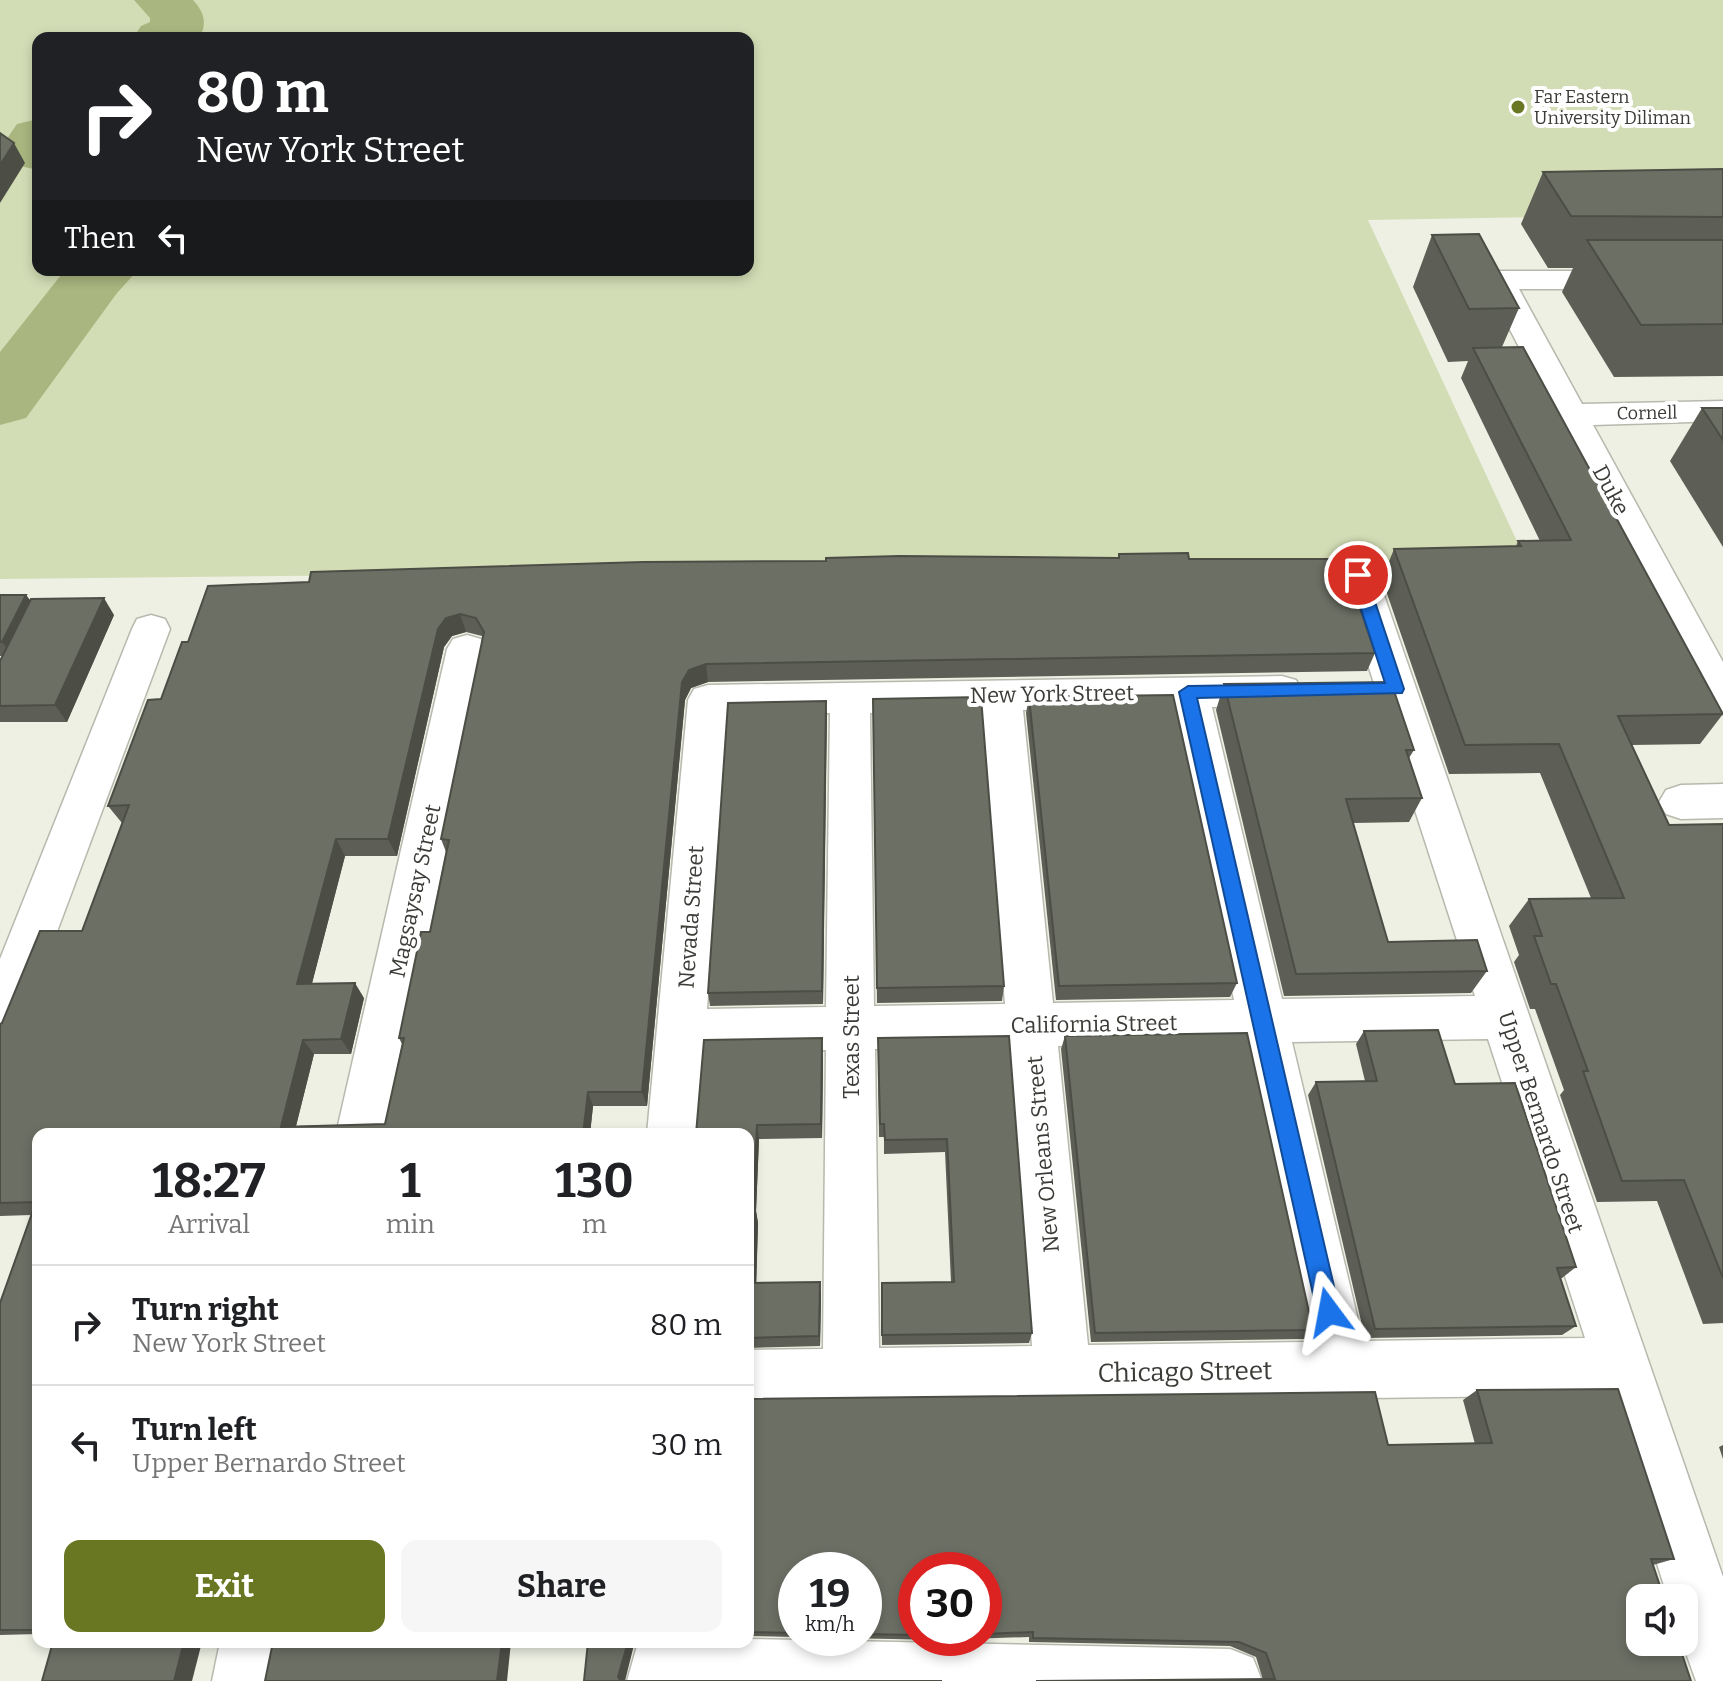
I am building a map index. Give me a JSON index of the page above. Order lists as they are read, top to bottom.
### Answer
{
  "streets": {
    "street": [
      "Cornell",
      "Duke",
      "New York Street",
      "Magsaysay Street",
      "Nevada Street",
      "California Street",
      "Texas Street",
      "Upper Bernardo Street",
      "New Orleans Street",
      "Chicago Street"
    ]
  },
  "crossings": [
    ["Cornell", "Duke"],
    ["New York Street", "Nevada Street"],
    ["New York Street", "Texas Street"],
    ["New York Street", "Upper Bernardo Street"],
    ["New York Street", "New Orleans Street"],
    ["Nevada Street", "California Street"],
    ["California Street", "Texas Street"],
    ["California Street", "Upper Bernardo Street"],
    ["California Street", "New Orleans Street"],
    ["Texas Street", "Chicago Street"],
    ["Upper Bernardo Street", "Chicago Street"],
    ["New Orleans Street", "Chicago Street"]
  ],
  "places": ["Far Eastern University Diliman"],
  "page": {
    "turn": ["80 m", "New York Street"],
    "then": "Then",
    "eta": [
      "18:27",
      "Arrival",
      "1",
      "min",
      "130",
      "m"
    ],
    "list": [
      {
        "name": "Turn right",
        "note": "New York Street",
        "value": "80 m"
      },
      {
        "name": "Turn left",
        "note": "Upper Bernardo Street",
        "value": "30 m"
      }
    ],
    "buttons": ["Exit", "Share"],
    "speed": "19 km/h",
    "limit": "30"
  }
}
